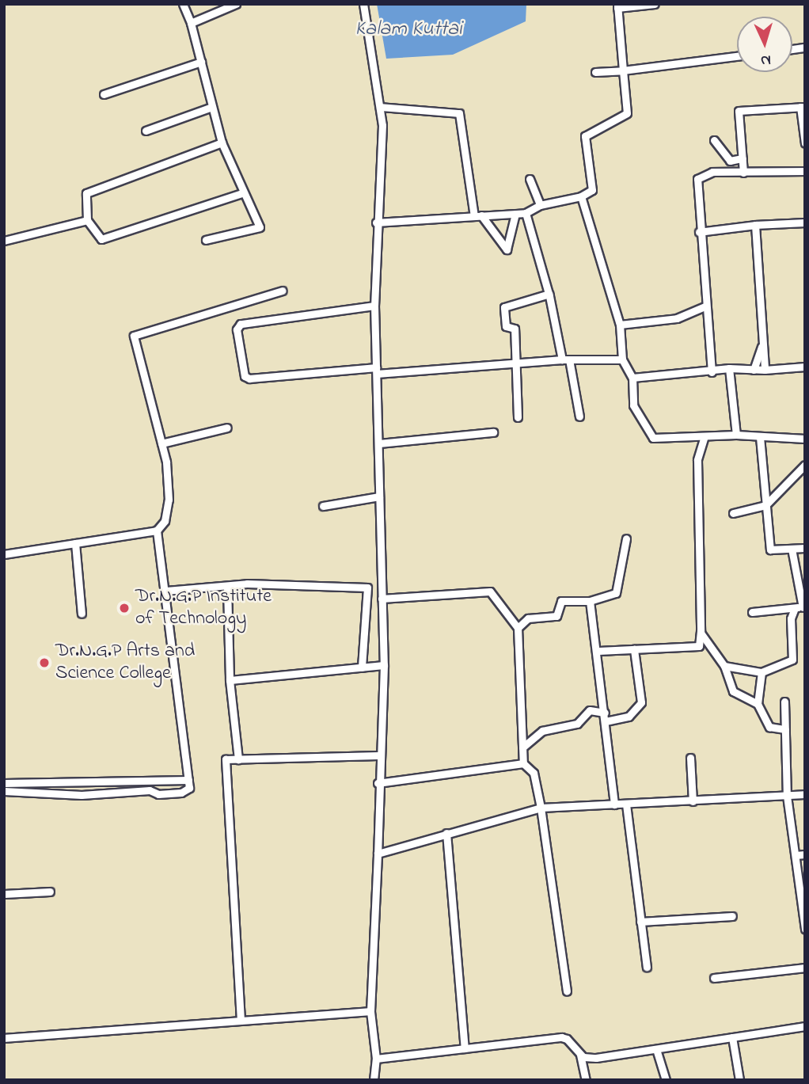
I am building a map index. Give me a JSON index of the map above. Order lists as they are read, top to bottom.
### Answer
{
  "water": ["Kalam Kuttai"],
  "places": ["Dr.N.G.P Institute of Technology", "Dr.N.G.P Arts and Science College"],
  "north": "bottom"
}
